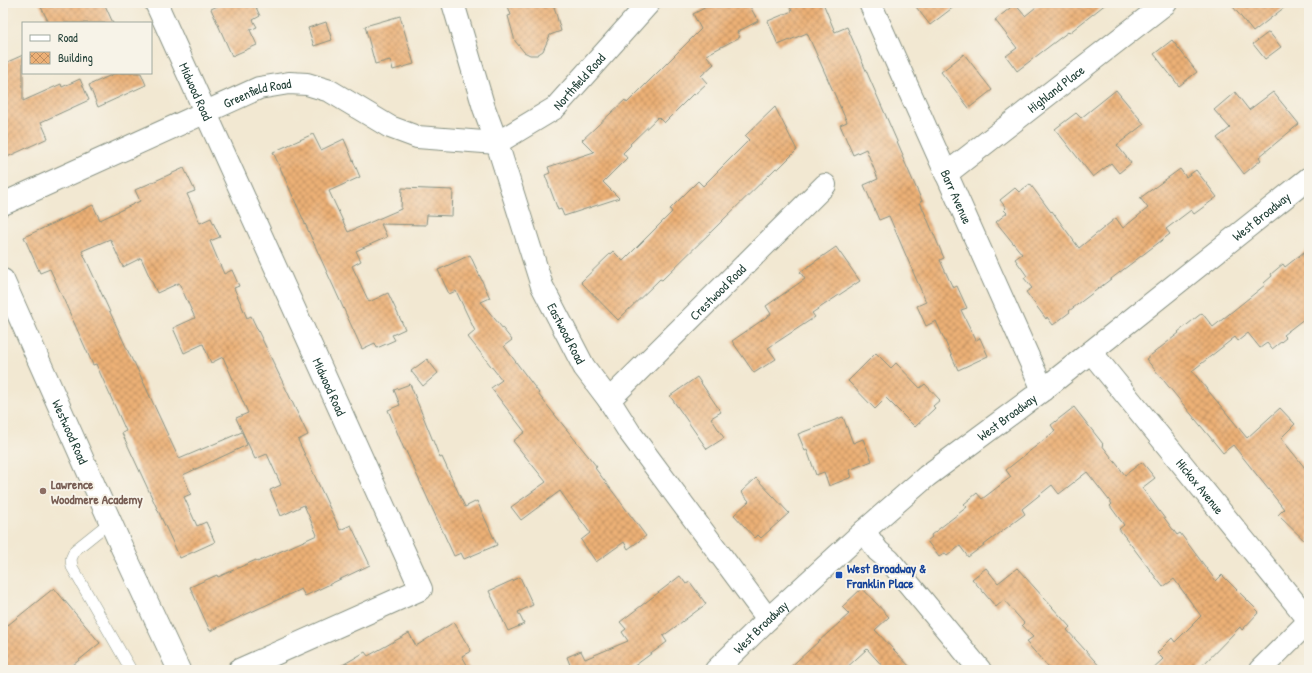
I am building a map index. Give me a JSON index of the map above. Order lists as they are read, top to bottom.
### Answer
{
  "streets": {
    "street": [
      "Northfield Road",
      "Highland Place",
      "Midwood Road",
      "Greenfield Road",
      "Barr Avenue",
      "West Broadway",
      "Crestwood Road",
      "Eastwood Road",
      "Westwood Road",
      "Hickox Avenue"
    ]
  },
  "crossings": [
    ["Northfield Road", "Greenfield Road"],
    ["Northfield Road", "Eastwood Road"],
    ["Highland Place", "Barr Avenue"],
    ["Midwood Road", "Greenfield Road"],
    ["Greenfield Road", "Eastwood Road"],
    ["Barr Avenue", "West Broadway"],
    ["West Broadway", "Eastwood Road"],
    ["West Broadway", "Hickox Avenue"],
    ["Crestwood Road", "Eastwood Road"]
  ],
  "places": {
    "other": ["Lawrence Woodmere Academy"],
    "transit": ["West Broadway & Franklin Place"]
  },
  "legend": ["Road", "Building"]
}
